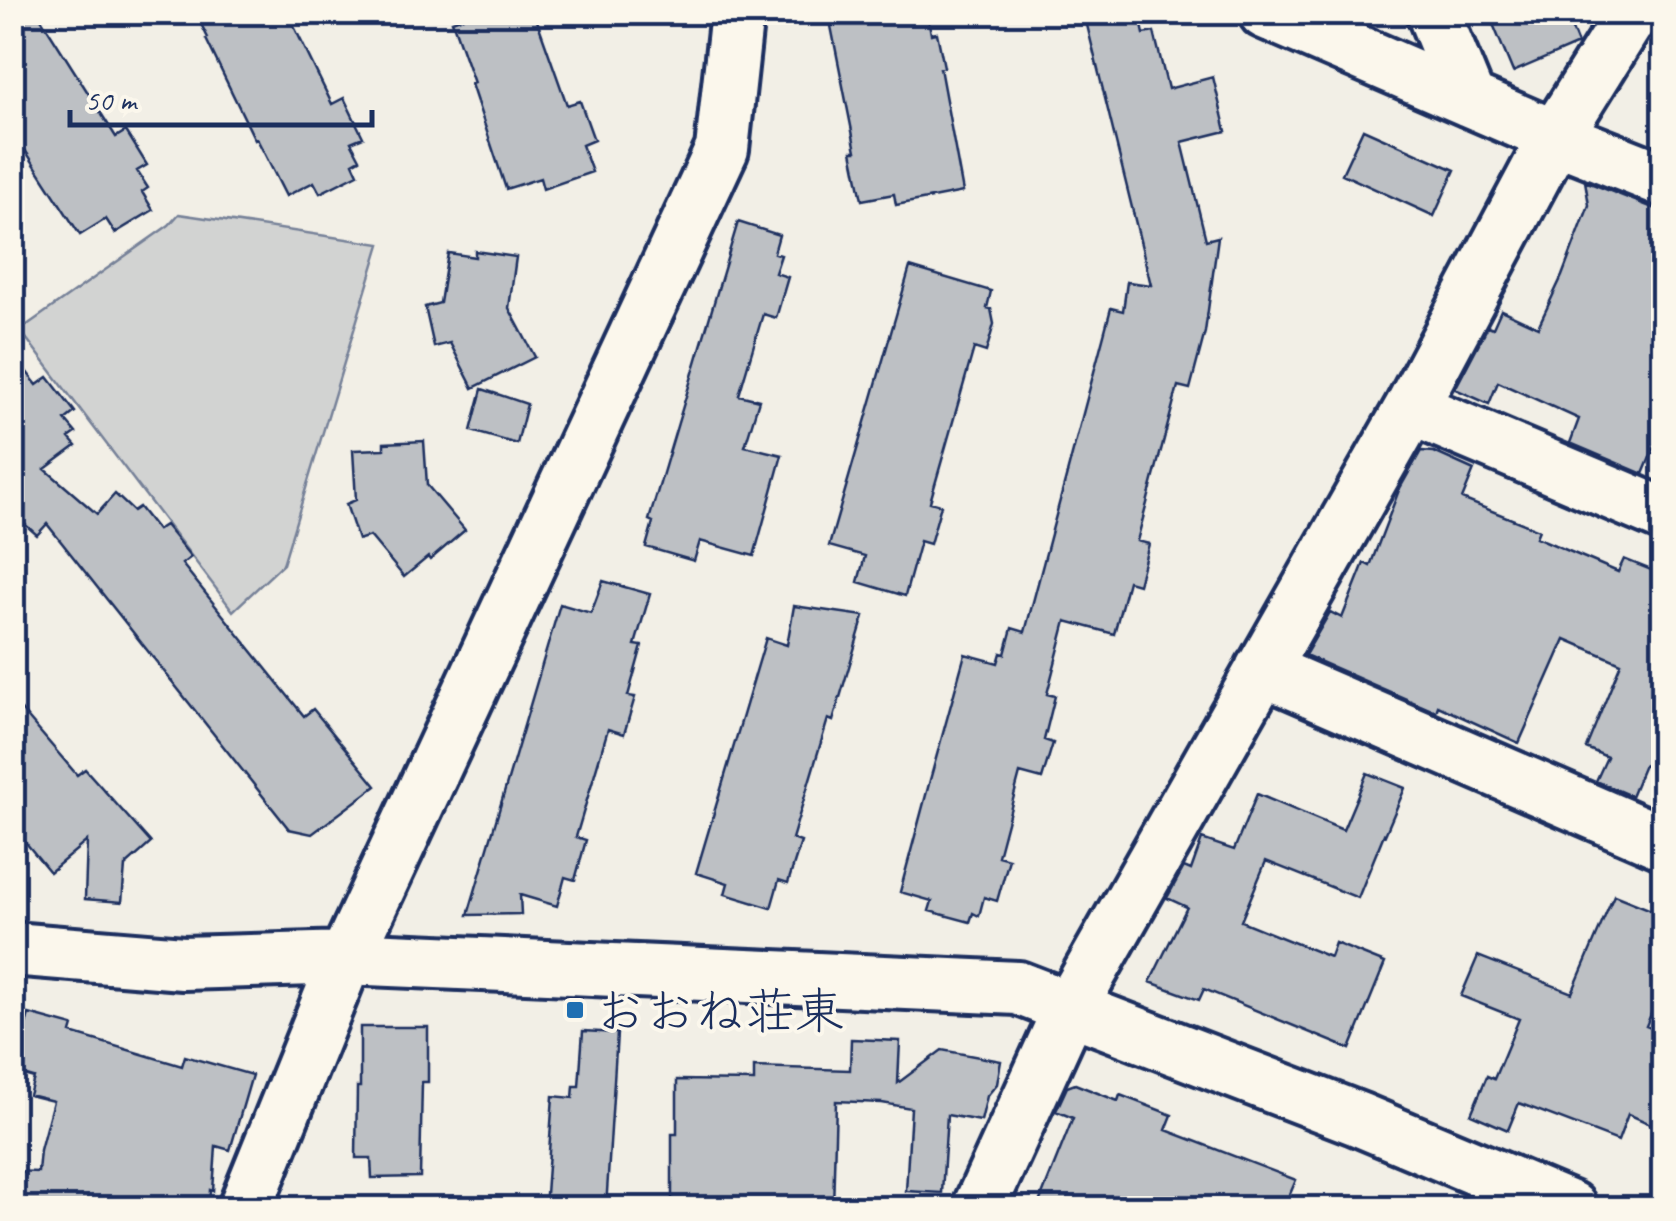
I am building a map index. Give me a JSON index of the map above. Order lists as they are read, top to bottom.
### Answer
{
  "places": {
    "transit": ["おおね荘東"]
  },
  "scale_bar": "50 m"
}
